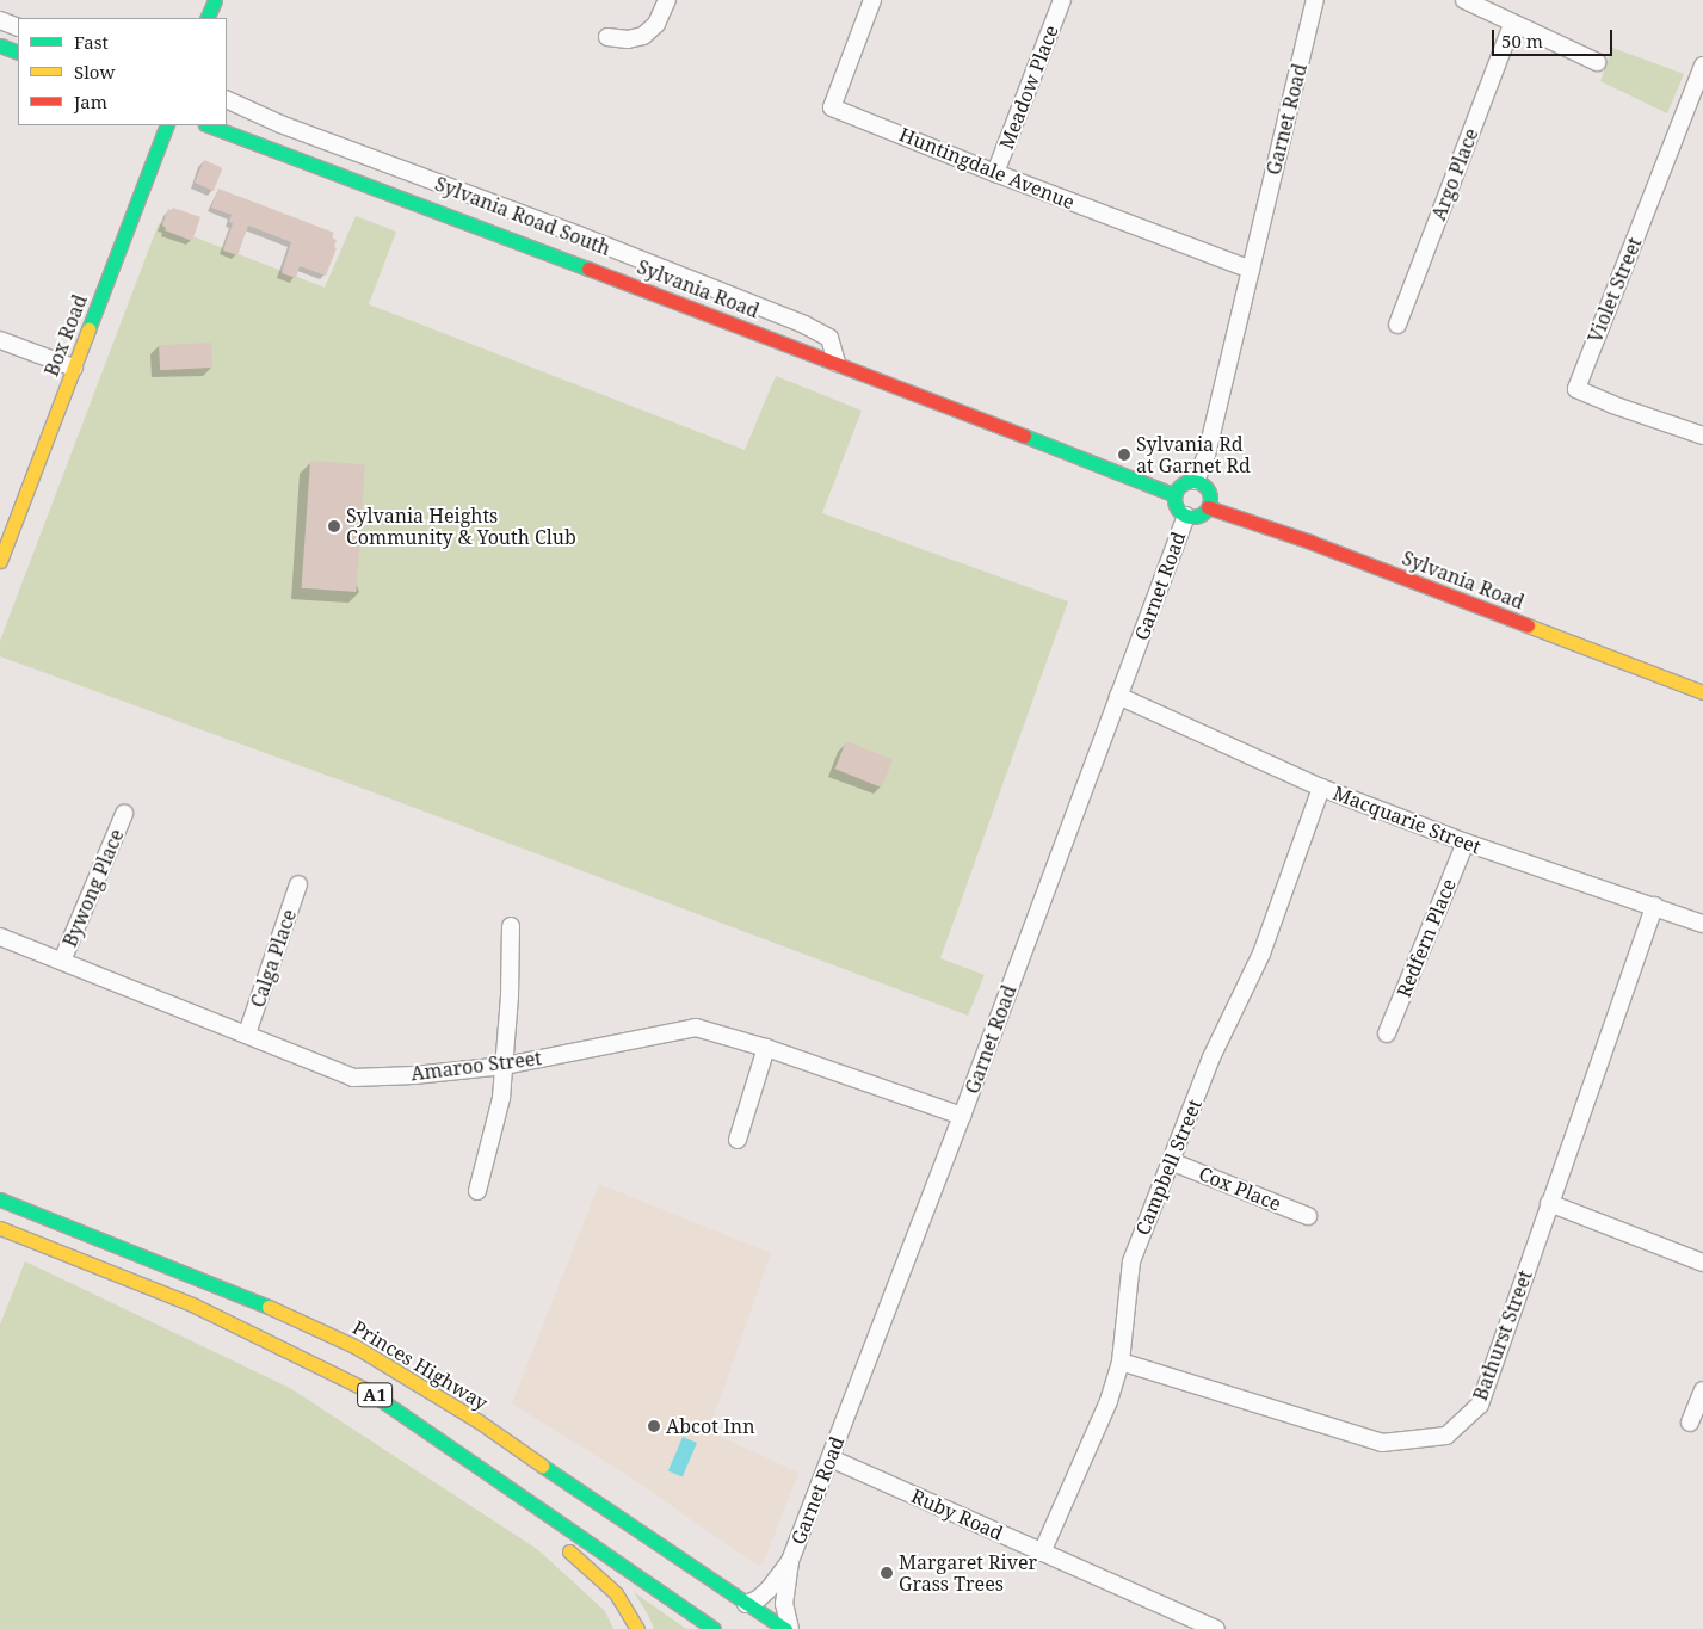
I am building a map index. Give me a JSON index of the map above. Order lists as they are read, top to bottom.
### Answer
{
  "streets": {
    "main road": [
      "Sylvania Road",
      "Box Road",
      "Princes Highway",
      "A1"
    ],
    "street": [
      "Meadow Place",
      "Garnet Road",
      "Huntingdale Avenue",
      "Argo Place",
      "Sylvania Road South",
      "Violet Street",
      "Macquarie Street",
      "Bywong Place",
      "Redfern Place",
      "Calga Place",
      "Amaroo Street",
      "Campbell Street",
      "Cox Place",
      "Bathurst Street",
      "Ruby Road"
    ]
  },
  "crossings": [
    ["Meadow Place", "Huntingdale Avenue"],
    ["Garnet Road", "Huntingdale Avenue"],
    ["Garnet Road", "Sylvania Road"],
    ["Garnet Road", "Macquarie Street"],
    ["Garnet Road", "Amaroo Street"],
    ["Garnet Road", "Princes Highway"],
    ["Garnet Road", "Ruby Road"],
    ["Sylvania Road South", "Sylvania Road"],
    ["Macquarie Street", "Redfern Place"],
    ["Macquarie Street", "Campbell Street"],
    ["Macquarie Street", "Bathurst Street"],
    ["Bywong Place", "Amaroo Street"],
    ["Calga Place", "Amaroo Street"],
    ["Campbell Street", "Cox Place"],
    ["Campbell Street", "Bathurst Street"],
    ["Campbell Street", "Ruby Road"]
  ],
  "places": [
    "Sylvania Rd at Garnet Rd",
    "Sylvania Heights Community & Youth Club",
    "Abcot Inn",
    "Margaret River Grass Trees"
  ],
  "legend": ["Fast", "Slow", "Jam"],
  "scale_bar": "50 m"
}
